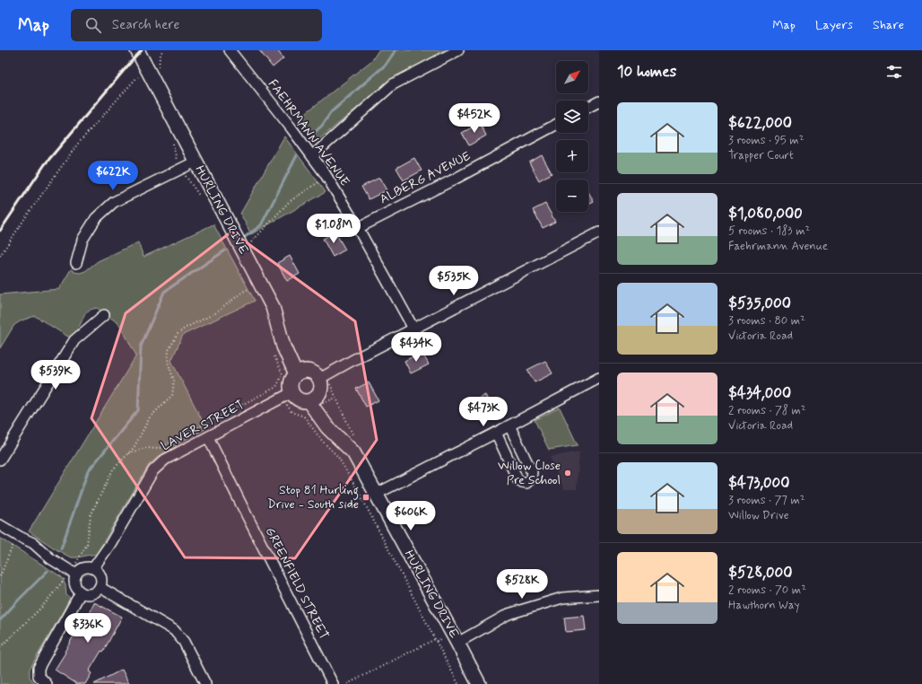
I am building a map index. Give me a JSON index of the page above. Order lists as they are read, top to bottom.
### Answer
{
  "streets": {
    "street": [
      "FAEHRMANN AVENUE",
      "ALBERG AVENUE",
      "HURLING DRIVE",
      "LAVER STREET",
      "GREENFIELD STREET"
    ]
  },
  "crossings": [
    ["FAEHRMANN AVENUE", "ALBERG AVENUE"],
    ["HURLING DRIVE", "LAVER STREET"],
    ["LAVER STREET", "GREENFIELD STREET"]
  ],
  "places": {
    "other": ["Willow Close Pre School"],
    "transit": ["Stop 81 Hurling Drive - South side"]
  },
  "north": "top right",
  "page": {
    "header": "Map",
    "search": "Search here",
    "nav": ["Map", "Layers", "Share"],
    "heading": "10 homes",
    "map_buttons": ["+", "−"],
    "list": [
      {
        "name": "$622,000",
        "note": "3 rooms · 95 m² · Trapper Court"
      },
      {
        "name": "$1,080,000",
        "note": "5 rooms · 183 m² · Faehrmann Avenue"
      },
      {
        "name": "$535,000",
        "note": "3 rooms · 80 m² · Victoria Road"
      },
      {
        "name": "$434,000",
        "note": "2 rooms · 78 m² · Victoria Road"
      },
      {
        "name": "$473,000",
        "note": "3 rooms · 77 m² · Willow Drive"
      },
      {
        "name": "$528,000",
        "note": "2 rooms · 70 m² · Hawthorn Way"
      }
    ],
    "price": [
      "$452K",
      "$622K",
      "$1.08M",
      "$535K",
      "$434K",
      "$539K",
      "$473K",
      "$606K",
      "$528K",
      "$336K"
    ]
  }
}
